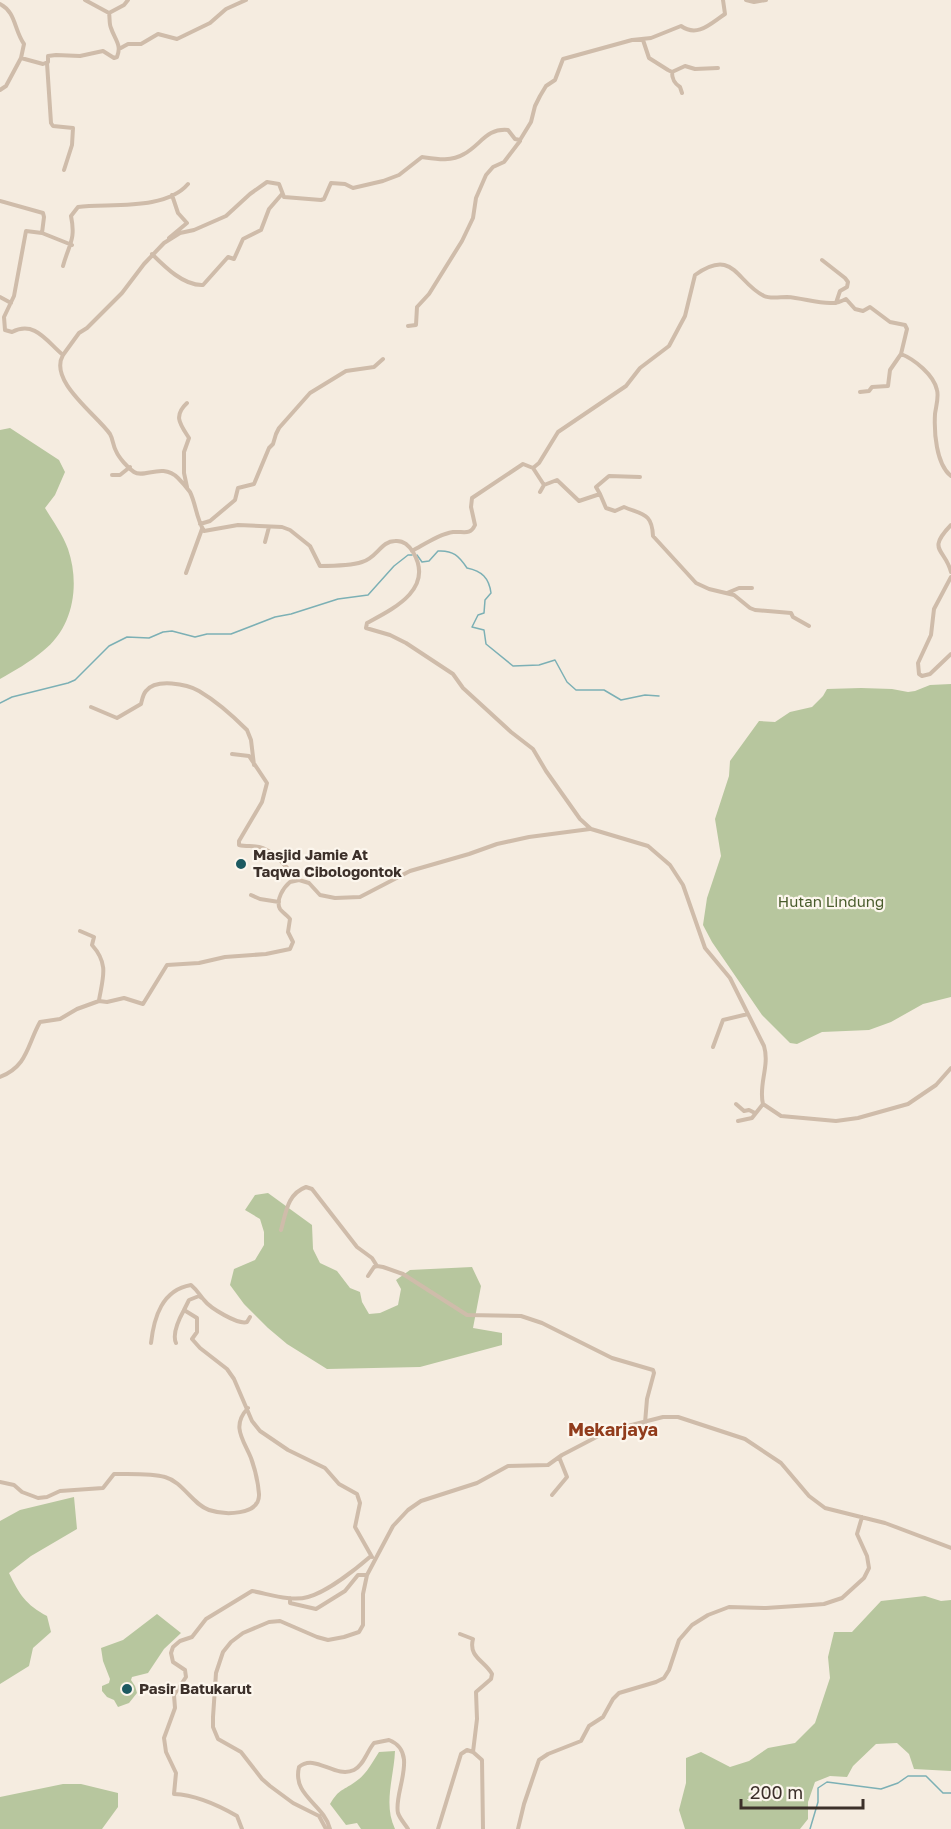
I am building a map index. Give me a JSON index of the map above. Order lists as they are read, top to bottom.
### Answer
{
  "districts": ["Mekarjaya"],
  "parks": ["Hutan Lindung"],
  "places": ["Masjid Jamie At Taqwa Cibologontok", "Pasir Batukarut"],
  "scale_bar": "200 m"
}
